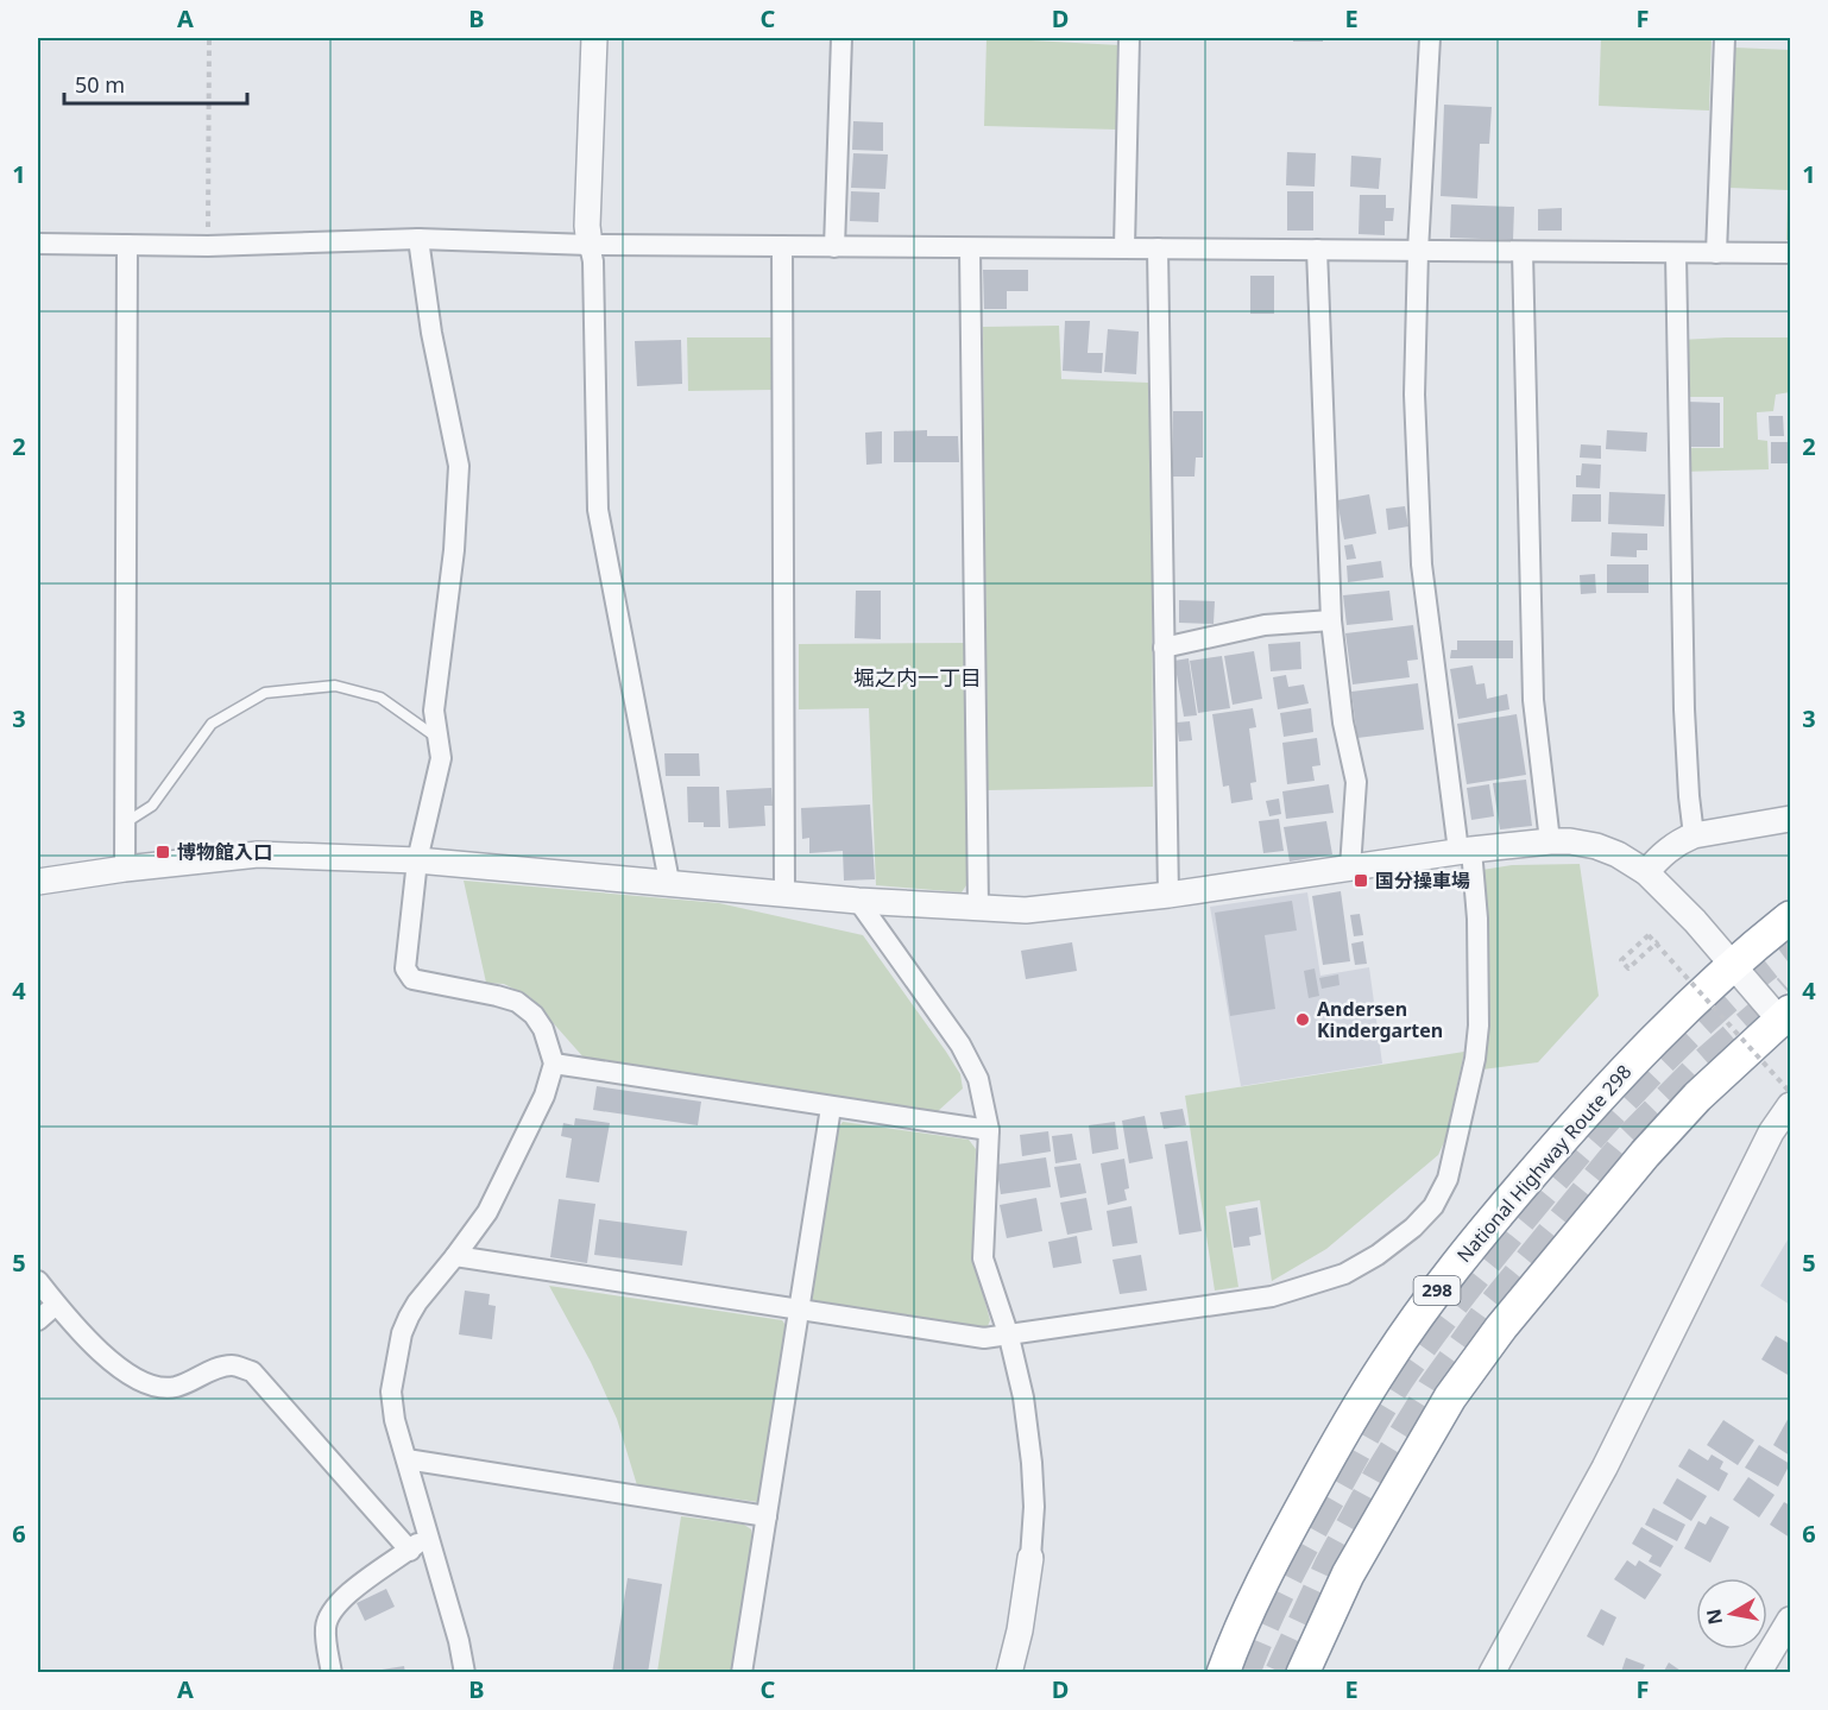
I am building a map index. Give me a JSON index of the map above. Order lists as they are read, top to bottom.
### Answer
{
  "streets": {
    "highway": ["National Highway Route 298", "298"]
  },
  "districts": ["堀之内一丁目"],
  "places": {
    "transit": ["博物館入口", "国分操車場"],
    "other": ["Andersen Kindergarten"]
  },
  "scale_bar": "50 m",
  "north": "left",
  "grid": {
    "columns": [
      "A",
      "B",
      "C",
      "D",
      "E",
      "F"
    ],
    "rows": [
      "1",
      "2",
      "3",
      "4",
      "5",
      "6"
    ]
  }
}
